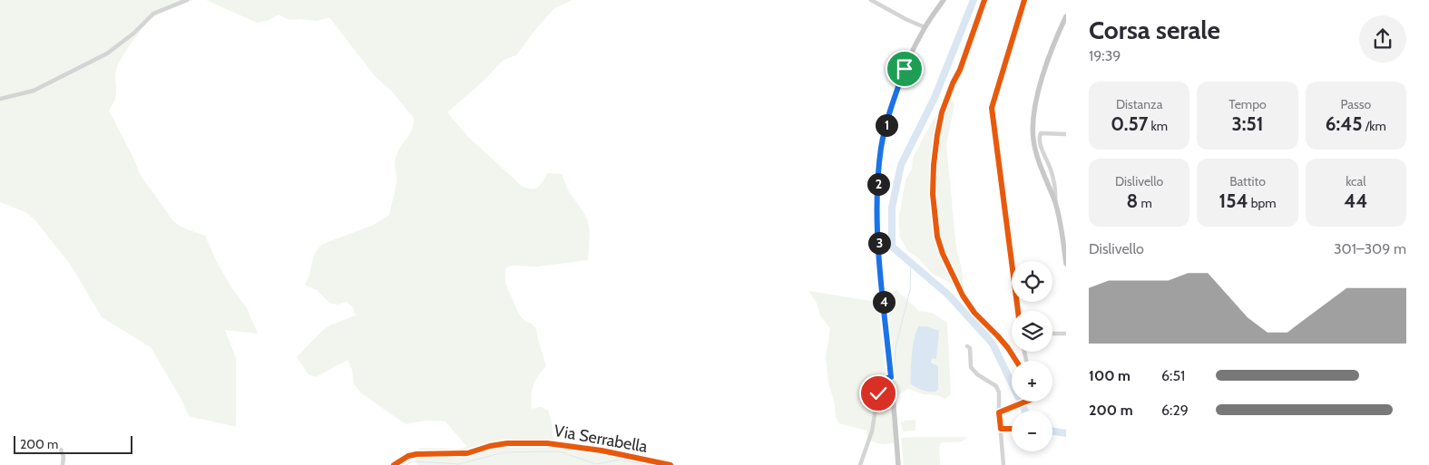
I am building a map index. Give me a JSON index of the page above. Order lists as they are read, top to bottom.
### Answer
{
  "streets": {
    "street": ["Via Serrabella"]
  },
  "scale_bar": "200 m",
  "page": {
    "heading": ["Corsa serale", "19:39"],
    "stats": [
      ["Distanza", "0.57 km"],
      ["Tempo", "3:51"],
      ["Passo", "6:45 /km"],
      ["Dislivello", "8 m"],
      ["Battito", "154 bpm"],
      ["kcal", "44"]
    ],
    "pins": [
      "1",
      "2",
      "3",
      "4"
    ],
    "chart": ["Dislivello", "301–309 m"],
    "map_buttons": ["+", "−"],
    "list": [
      {
        "name": "100 m",
        "note": "6:51"
      },
      {
        "name": "200 m",
        "note": "6:29"
      }
    ],
    "scale": "200 m"
  }
}
